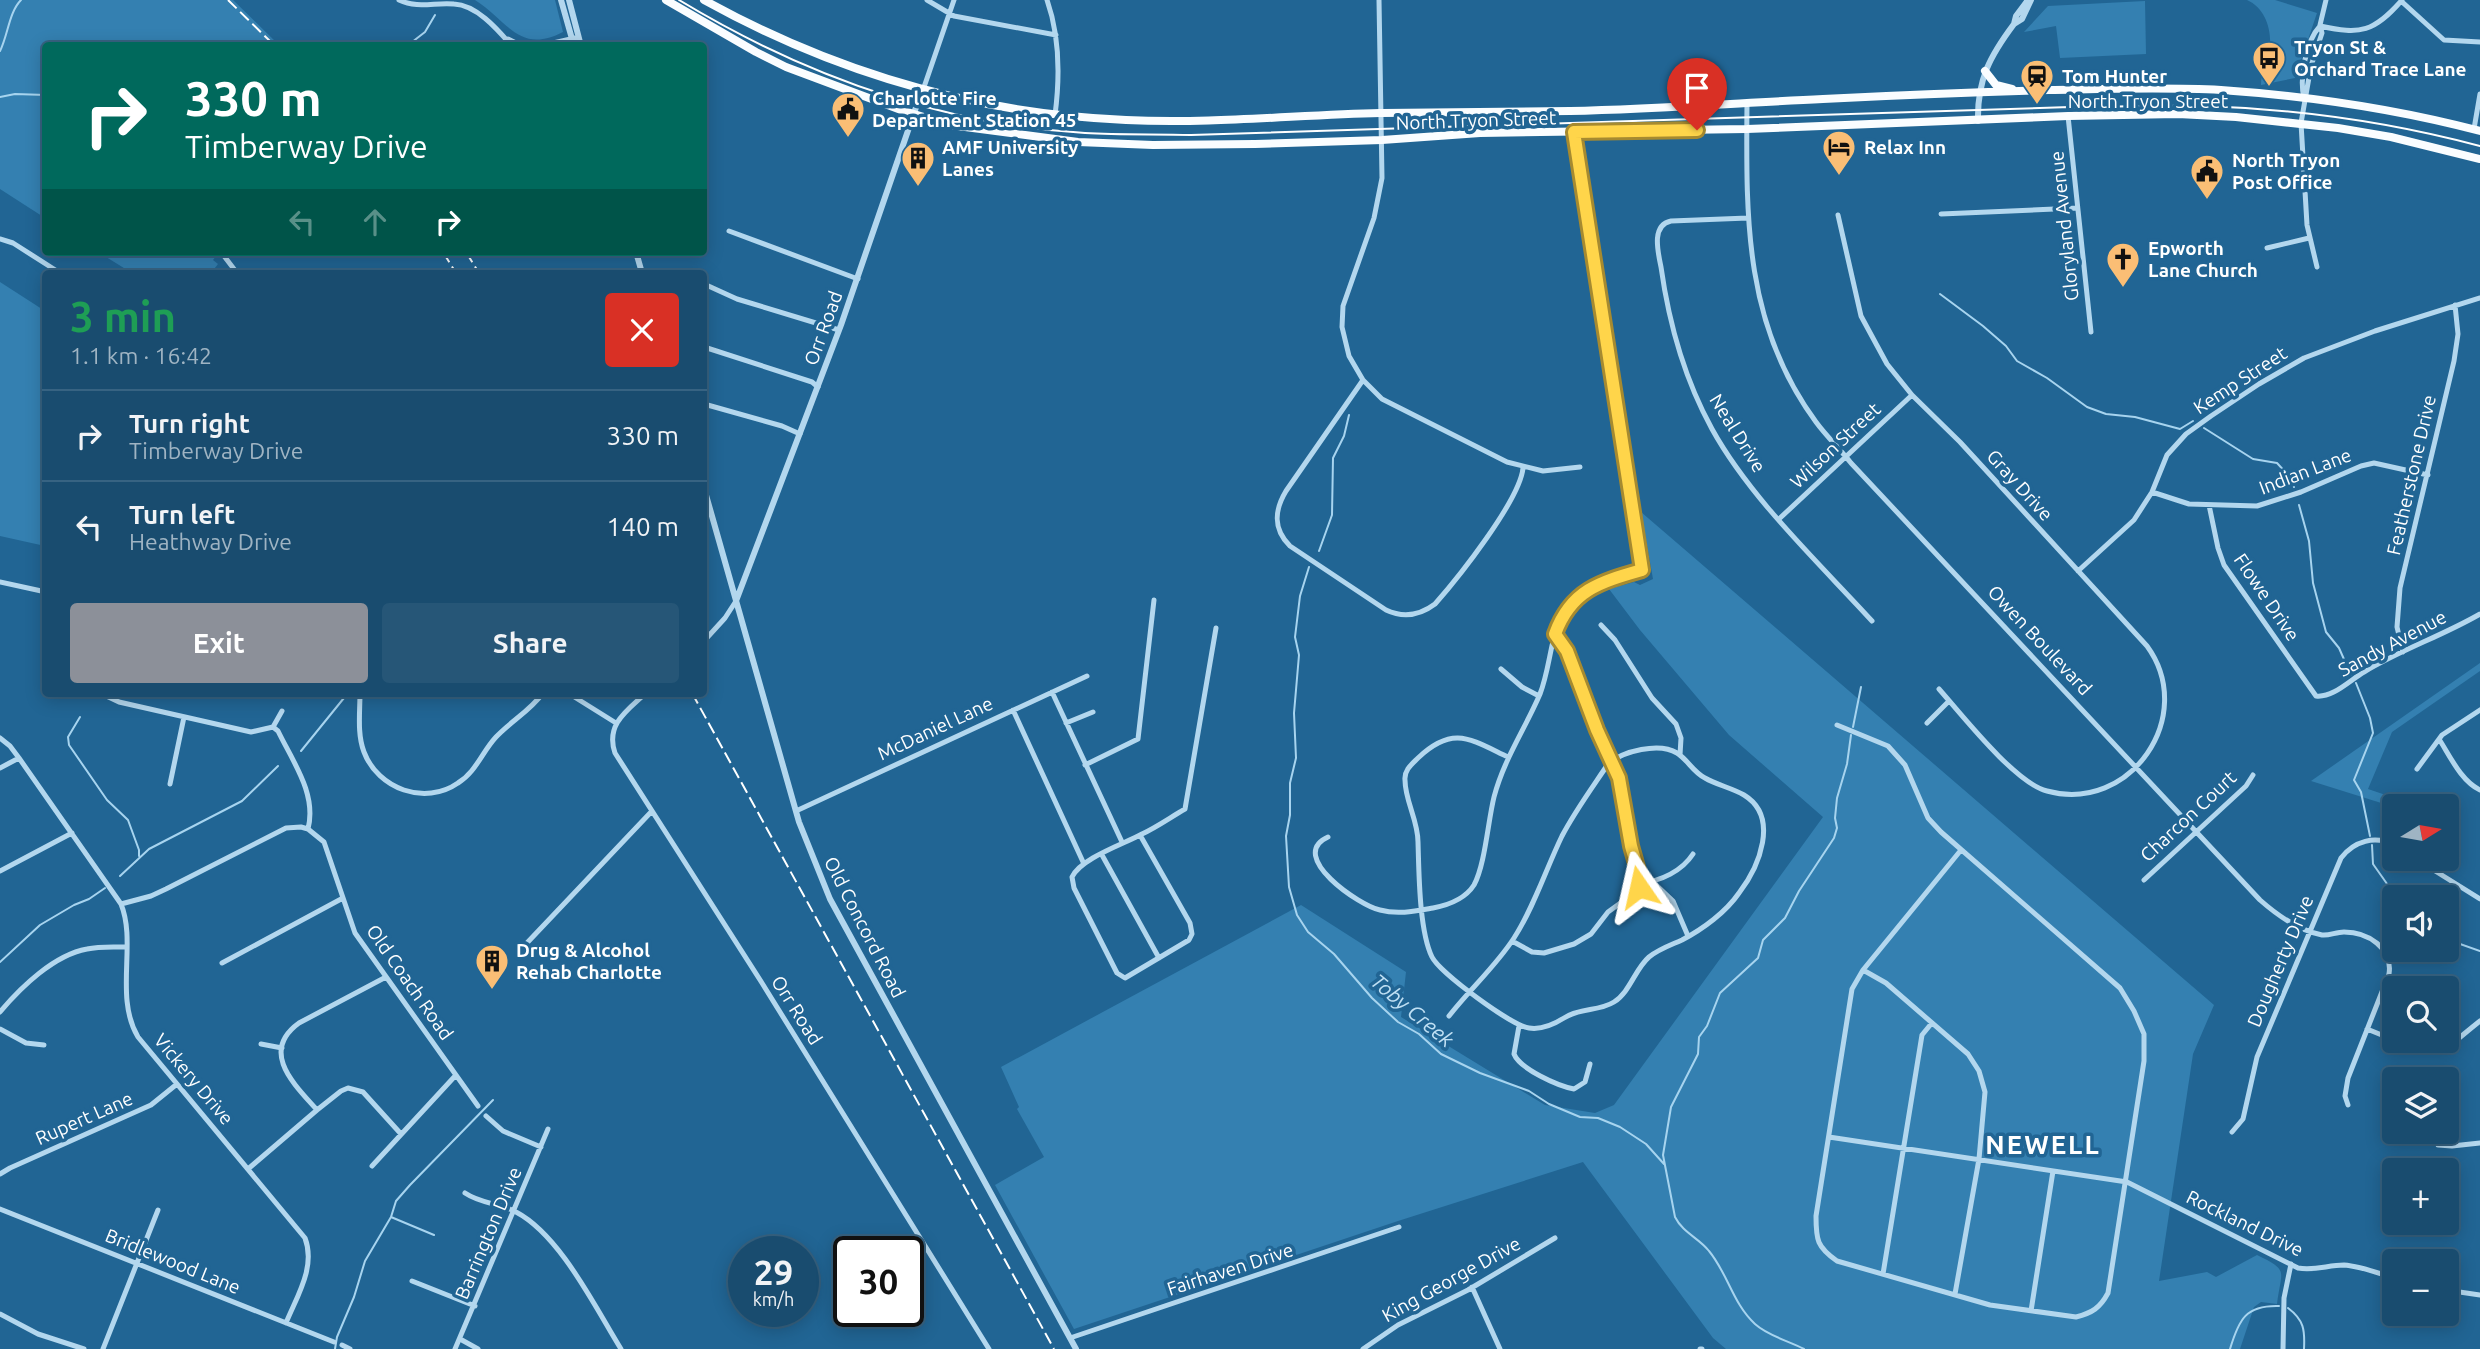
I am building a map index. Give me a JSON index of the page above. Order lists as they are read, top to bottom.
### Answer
{
  "streets": {
    "main road": ["North Tryon Street"],
    "street": [
      "Gloryland Avenue",
      "Orr Road",
      "Kemp Street",
      "Neal Drive",
      "Wilson Street",
      "Indian Lane",
      "Featherstone Drive",
      "Gray Drive",
      "Flowe Drive",
      "Owen Boulevard",
      "Sandy Avenue",
      "McDaniel Lane",
      "Charcon Court",
      "Old Concord Road",
      "Dougherty Drive",
      "Old Coach Road",
      "Vickery Drive",
      "Rupert Lane",
      "Rockland Drive",
      "Barrington Drive",
      "Bridlewood Lane",
      "Fairhaven Drive",
      "King George Drive"
    ]
  },
  "crossings": [
    ["North Tryon Street", "Gloryland Avenue"],
    ["North Tryon Street", "Orr Road"],
    ["North Tryon Street", "Owen Boulevard"],
    ["Orr Road", "Old Concord Road"],
    ["Kemp Street", "Indian Lane"],
    ["Kemp Street", "Featherstone Drive"],
    ["Kemp Street", "Gray Drive"],
    ["Neal Drive", "Wilson Street"],
    ["Neal Drive", "Owen Boulevard"],
    ["Wilson Street", "Gray Drive"],
    ["Wilson Street", "Owen Boulevard"],
    ["Indian Lane", "Featherstone Drive"],
    ["Indian Lane", "Flowe Drive"],
    ["Featherstone Drive", "Sandy Avenue"],
    ["Gray Drive", "Owen Boulevard"],
    ["Flowe Drive", "Sandy Avenue"],
    ["Owen Boulevard", "Charcon Court"],
    ["Owen Boulevard", "Dougherty Drive"],
    ["McDaniel Lane", "Old Concord Road"],
    ["Old Concord Road", "Fairhaven Drive"],
    ["Vickery Drive", "Rupert Lane"],
    ["Vickery Drive", "Bridlewood Lane"]
  ],
  "districts": ["NEWELL"],
  "water": ["Toby Creek"],
  "places": {
    "bus stop": ["Tryon St & Orchard Trace Lane"],
    "station": ["Tom Hunter"],
    "public building": ["Charlotte Fire Department Station 45", "North Tryon Post Office"],
    "hotel": ["Relax Inn"],
    "building": ["AMF University Lanes", "Drug & Alcohol Rehab Charlotte"],
    "church": ["Epworth Lane Church"]
  },
  "north": "right",
  "page": {
    "turn": ["330 m", "Timberway Drive"],
    "heading": ["3 min", "1.1 km · 16:42"],
    "list": [
      {
        "name": "Turn right",
        "note": "Timberway Drive",
        "value": "330 m"
      },
      {
        "name": "Turn left",
        "note": "Heathway Drive",
        "value": "140 m"
      }
    ],
    "buttons": ["Exit", "Share"],
    "map_buttons": ["+", "−"],
    "speed": "29 km/h",
    "limit": "30"
  }
}
